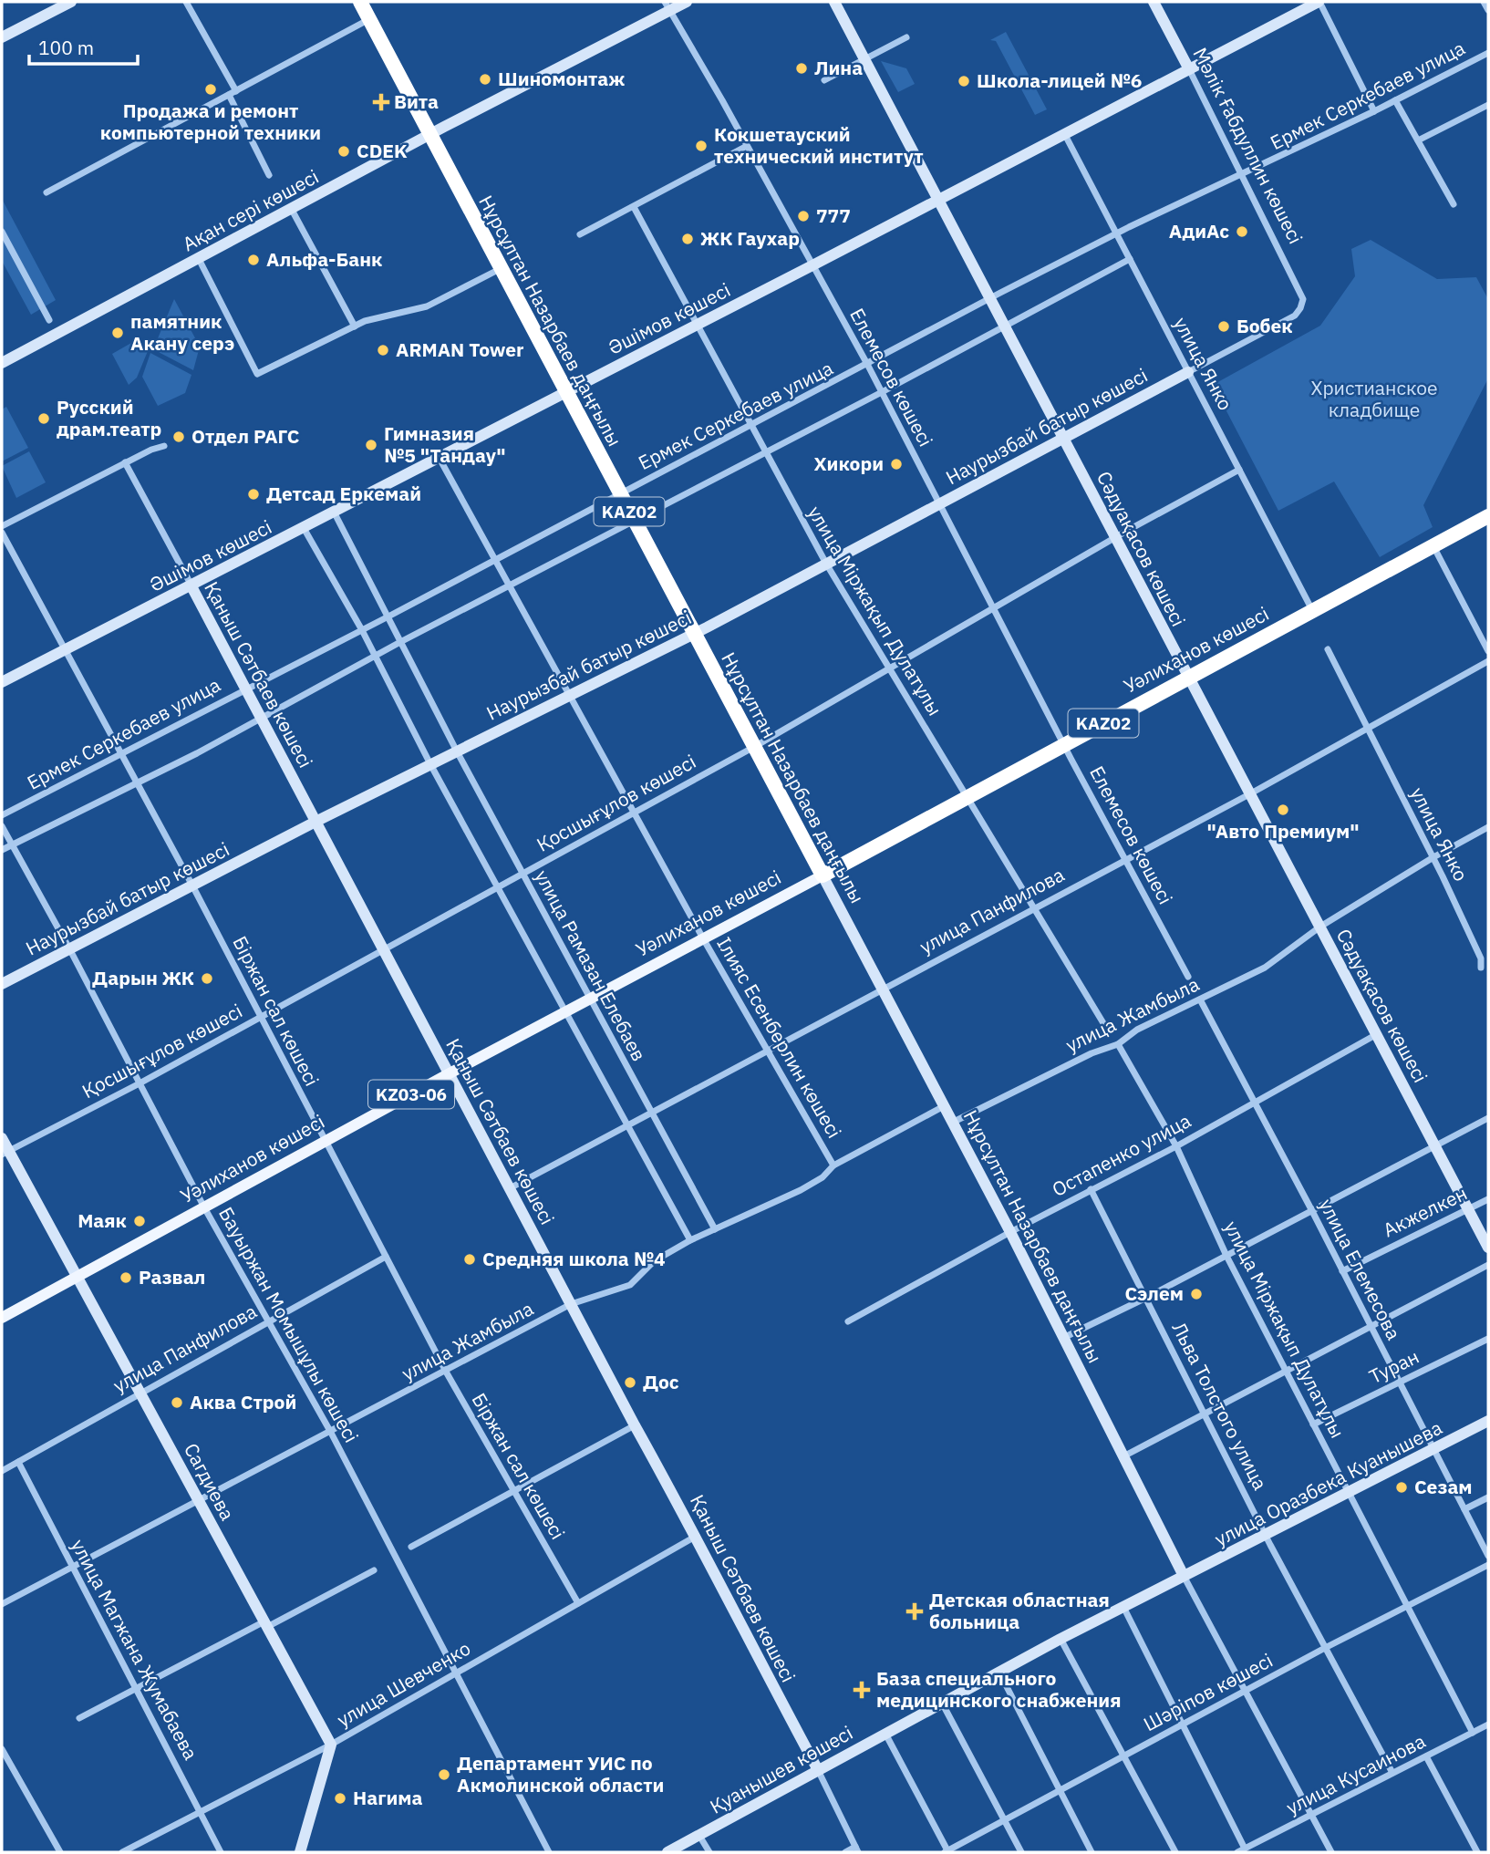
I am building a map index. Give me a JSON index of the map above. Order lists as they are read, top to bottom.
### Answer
{
  "streets": {
    "highway": ["Нұрсұлтан Назарбаев даңғылы", "KАZ02", "Уәлиханов көшесі"],
    "main road": ["KZ03-06"],
    "street": [
      "Ермек Серкебаев улица",
      "Мәлік Ғабдуллин көшесі",
      "Ақан сері көшесі",
      "Әшімов көшесі",
      "улица Янко",
      "Елемесов көшесі",
      "Наурызбай батыр көшесі",
      "Сәдуақасов көшесі",
      "улица Міржақып Дулатұлы",
      "Қаныш Сәтбаев көшесі",
      "Қосшығұлов көшесі",
      "улица Панфилова",
      "улица Рамазан Елебаев",
      "Біржан сал көшесі",
      "улица Жамбыла",
      "Ілияс Есенберлин көшесі",
      "Остапенко улица",
      "Акжелкен",
      "улица Елемесова",
      "Бауыржан Момышұлы көшесі",
      "Туран",
      "Льва Толстого улица",
      "Сагдиева",
      "улица Оразбека Куанышева",
      "улица Магжана Жумабаева",
      "улица Шевченко",
      "Шәріпов көшесі",
      "Қуанышев көшесі",
      "улица Кусаинова"
    ]
  },
  "crossings": [
    ["Ермек Серкебаев улица", "Мәлік Ғабдуллин көшесі"],
    ["Ермек Серкебаев улица", "Нұрсұлтан Назарбаев даңғылы"],
    ["Ермек Серкебаев улица", "улица Янко"],
    ["Ермек Серкебаев улица", "Елемесов көшесі"],
    ["Ермек Серкебаев улица", "Сәдуақасов көшесі"],
    ["Ермек Серкебаев улица", "улица Міржақып Дулатұлы"],
    ["Ермек Серкебаев улица", "Қаныш Сәтбаев көшесі"],
    ["Ермек Серкебаев улица", "улица Рамазан Елебаев"],
    ["Ермек Серкебаев улица", "Біржан сал көшесі"],
    ["Ермек Серкебаев улица", "Ілияс Есенберлин көшесі"],
    ["Мәлік Ғабдуллин көшесі", "Әшімов көшесі"],
    ["Мәлік Ғабдуллин көшесі", "улица Янко"],
    ["Мәлік Ғабдуллин көшесі", "Наурызбай батыр көшесі"],
    ["Ақан сері көшесі", "Нұрсұлтан Назарбаев даңғылы"],
    ["Ақан сері көшесі", "Елемесов көшесі"],
    ["Әшімов көшесі", "Нұрсұлтан Назарбаев даңғылы"],
    ["Әшімов көшесі", "улица Янко"],
    ["Әшімов көшесі", "Елемесов көшесі"],
    ["Әшімов көшесі", "Сәдуақасов көшесі"],
    ["Әшімов көшесі", "улица Міржақып Дулатұлы"],
    ["Әшімов көшесі", "Қаныш Сәтбаев көшесі"],
    ["Әшімов көшесі", "улица Рамазан Елебаев"],
    ["Әшімов көшесі", "Біржан сал көшесі"],
    ["Әшімов көшесі", "Ілияс Есенберлин көшесі"],
    ["Нұрсұлтан Назарбаев даңғылы", "Наурызбай батыр көшесі"],
    ["Нұрсұлтан Назарбаев даңғылы", "Уәлиханов көшесі"],
    ["Нұрсұлтан Назарбаев даңғылы", "Қосшығұлов көшесі"],
    ["Нұрсұлтан Назарбаев даңғылы", "улица Панфилова"],
    ["Нұрсұлтан Назарбаев даңғылы", "улица Жамбыла"],
    ["Нұрсұлтан Назарбаев даңғылы", "Остапенко улица"],
    ["Нұрсұлтан Назарбаев даңғылы", "улица Оразбека Куанышева"],
    ["Нұрсұлтан Назарбаев даңғылы", "Қуанышев көшесі"],
    ["улица Янко", "Наурызбай батыр көшесі"],
    ["улица Янко", "Уәлиханов көшесі"],
    ["улица Янко", "Қосшығұлов көшесі"],
    ["улица Янко", "улица Панфилова"],
    ["улица Янко", "улица Жамбыла"],
    ["Елемесов көшесі", "Наурызбай батыр көшесі"],
    ["Елемесов көшесі", "Уәлиханов көшесі"],
    ["Елемесов көшесі", "Қосшығұлов көшесі"],
    ["Елемесов көшесі", "улица Панфилова"],
    ["Наурызбай батыр көшесі", "Сәдуақасов көшесі"],
    ["Наурызбай батыр көшесі", "улица Міржақып Дулатұлы"],
    ["Наурызбай батыр көшесі", "Қаныш Сәтбаев көшесі"],
    ["Наурызбай батыр көшесі", "улица Рамазан Елебаев"],
    ["Наурызбай батыр көшесі", "Біржан сал көшесі"],
    ["Наурызбай батыр көшесі", "Ілияс Есенберлин көшесі"],
    ["Наурызбай батыр көшесі", "Бауыржан Момышұлы көшесі"],
    ["KАZ02", "Уәлиханов көшесі"],
    ["Сәдуақасов көшесі", "Уәлиханов көшесі"],
    ["Сәдуақасов көшесі", "Қосшығұлов көшесі"],
    ["Сәдуақасов көшесі", "улица Панфилова"],
    ["Сәдуақасов көшесі", "улица Жамбыла"],
    ["Сәдуақасов көшесі", "Остапенко улица"],
    ["Сәдуақасов көшесі", "Акжелкен"],
    ["улица Міржақып Дулатұлы", "Уәлиханов көшесі"],
    ["улица Міржақып Дулатұлы", "Қосшығұлов көшесі"],
    ["улица Міржақып Дулатұлы", "улица Панфилова"],
    ["улица Міржақып Дулатұлы", "улица Жамбыла"],
    ["улица Міржақып Дулатұлы", "Остапенко улица"],
    ["улица Міржақып Дулатұлы", "Туран"],
    ["улица Міржақып Дулатұлы", "улица Оразбека Куанышева"],
    ["улица Міржақып Дулатұлы", "Шәріпов көшесі"],
    ["улица Міржақып Дулатұлы", "улица Кусаинова"],
    ["Уәлиханов көшесі", "Қаныш Сәтбаев көшесі"],
    ["Уәлиханов көшесі", "улица Рамазан Елебаев"],
    ["Уәлиханов көшесі", "Біржан сал көшесі"],
    ["Уәлиханов көшесі", "Ілияс Есенберлин көшесі"],
    ["Уәлиханов көшесі", "Бауыржан Момышұлы көшесі"],
    ["Уәлиханов көшесі", "Сагдиева"],
    ["Қаныш Сәтбаев көшесі", "Қосшығұлов көшесі"],
    ["Қаныш Сәтбаев көшесі", "улица Панфилова"],
    ["Қаныш Сәтбаев көшесі", "улица Жамбыла"],
    ["Қаныш Сәтбаев көшесі", "улица Шевченко"],
    ["Қаныш Сәтбаев көшесі", "Қуанышев көшесі"],
    ["Қосшығұлов көшесі", "улица Рамазан Елебаев"],
    ["Қосшығұлов көшесі", "Біржан сал көшесі"],
    ["Қосшығұлов көшесі", "Ілияс Есенберлин көшесі"],
    ["Қосшығұлов көшесі", "Бауыржан Момышұлы көшесі"],
    ["Қосшығұлов көшесі", "Сагдиева"],
    ["улица Панфилова", "улица Рамазан Елебаев"],
    ["улица Панфилова", "Біржан сал көшесі"],
    ["улица Панфилова", "Ілияс Есенберлин көшесі"],
    ["улица Панфилова", "Бауыржан Момышұлы көшесі"],
    ["улица Панфилова", "Сагдиева"],
    ["улица Панфилова", "улица Магжана Жумабаева"],
    ["улица Рамазан Елебаев", "улица Жамбыла"],
    ["Біржан сал көшесі", "улица Жамбыла"],
    ["Біржан сал көшесі", "улица Шевченко"],
    ["улица Жамбыла", "Ілияс Есенберлин көшесі"],
    ["улица Жамбыла", "улица Елемесова"],
    ["улица Жамбыла", "Бауыржан Момышұлы көшесі"],
    ["улица Жамбыла", "Сагдиева"],
    ["улица Жамбыла", "улица Магжана Жумабаева"],
    ["Остапенко улица", "улица Елемесова"],
    ["Остапенко улица", "Льва Толстого улица"],
    ["Акжелкен", "улица Елемесова"],
    ["улица Елемесова", "Туран"],
    ["улица Елемесова", "улица Оразбека Куанышева"],
    ["Бауыржан Момышұлы көшесі", "улица Шевченко"],
    ["Льва Толстого улица", "улица Оразбека Куанышева"],
    ["Льва Толстого улица", "Шәріпов көшесі"],
    ["Льва Толстого улица", "улица Кусаинова"],
    ["Сагдиева", "улица Шевченко"],
    ["улица Оразбека Куанышева", "Қуанышев көшесі"],
    ["улица Магжана Жумабаева", "улица Шевченко"]
  ],
  "parks": ["Христианское кладбище"],
  "places": {
    "other": [
      "Лина",
      "Шиномонтаж",
      "Школа-лицей №6",
      "Продажа и ремонт компьютерной техники",
      "Кокшетауский технический институт",
      "CDEK",
      "777",
      "АдиАс",
      "ЖК Гаухар",
      "Альфа-Банк",
      "Бобек",
      "памятник Акану серэ",
      "ARMAN Tower",
      "Русский драм.театр",
      "Отдел РАГС",
      "Гимназия №5 \"Тандау\"",
      "Хикори",
      "Детсад Еркемай",
      "\"Авто Премиум\"",
      "Дарын ЖК",
      "Маяк",
      "Средняя школа №4",
      "Развал",
      "Сэлем",
      "Дос",
      "Аква Строй",
      "Сезам",
      "Департамент УИС по Акмолинской области",
      "Нагима"
    ],
    "health": ["Вита", "Детская областная больница", "База специального медицинского снабжения"]
  },
  "scale_bar": "100 m"
}
